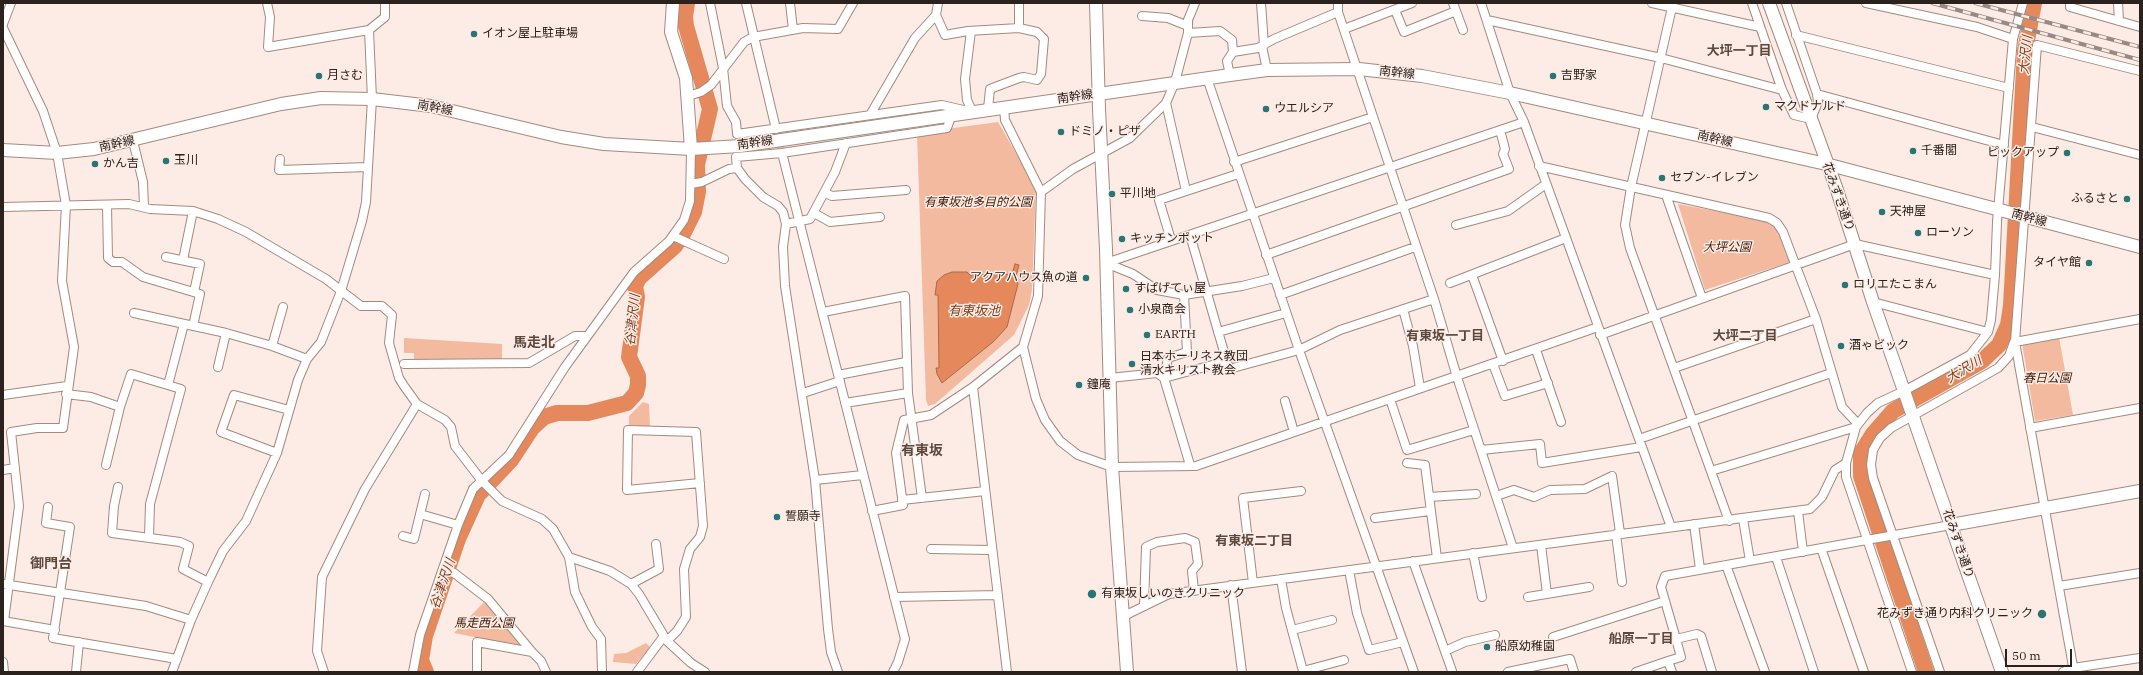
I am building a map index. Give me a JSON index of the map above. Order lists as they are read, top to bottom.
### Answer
{
  "streets": {
    "main road": ["南幹線", "花みずき通り"]
  },
  "crossings": [
    ["南幹線", "花みずき通り"]
  ],
  "districts": [
    "大坪一丁目",
    "有東坂一丁目",
    "大坪二丁目",
    "馬走北",
    "有東坂",
    "有東坂二丁目",
    "御門台",
    "船原一丁目"
  ],
  "water": ["大沢川", "有東坂池", "谷津沢川"],
  "parks": [
    "有東坂池多目的公園",
    "大坪公園",
    "春日公園",
    "馬走西公園"
  ],
  "places": [
    "イオン屋上駐車場",
    "月さむ",
    "吉野家",
    "マクドナルド",
    "ウエルシア",
    "ドミノ・ピザ",
    "千番閣",
    "ピックアップ",
    "玉川",
    "かん吉",
    "セブン-イレブン",
    "平川地",
    "ふるさと",
    "天神屋",
    "ローソン",
    "キッチンポット",
    "タイヤ館",
    "アクアハウス魚の道",
    "ロリエたこまん",
    "すぱげてぃ屋",
    "小泉商会",
    "EARTH",
    "酒ゃビック",
    "日本ホーリネス教団 清水キリスト教会",
    "鐘庵",
    "誓願寺",
    "有東坂しいのきクリニック",
    "花みずき通り内科クリニック",
    "船原幼稚園"
  ],
  "scale_bar": "50 m"
}
